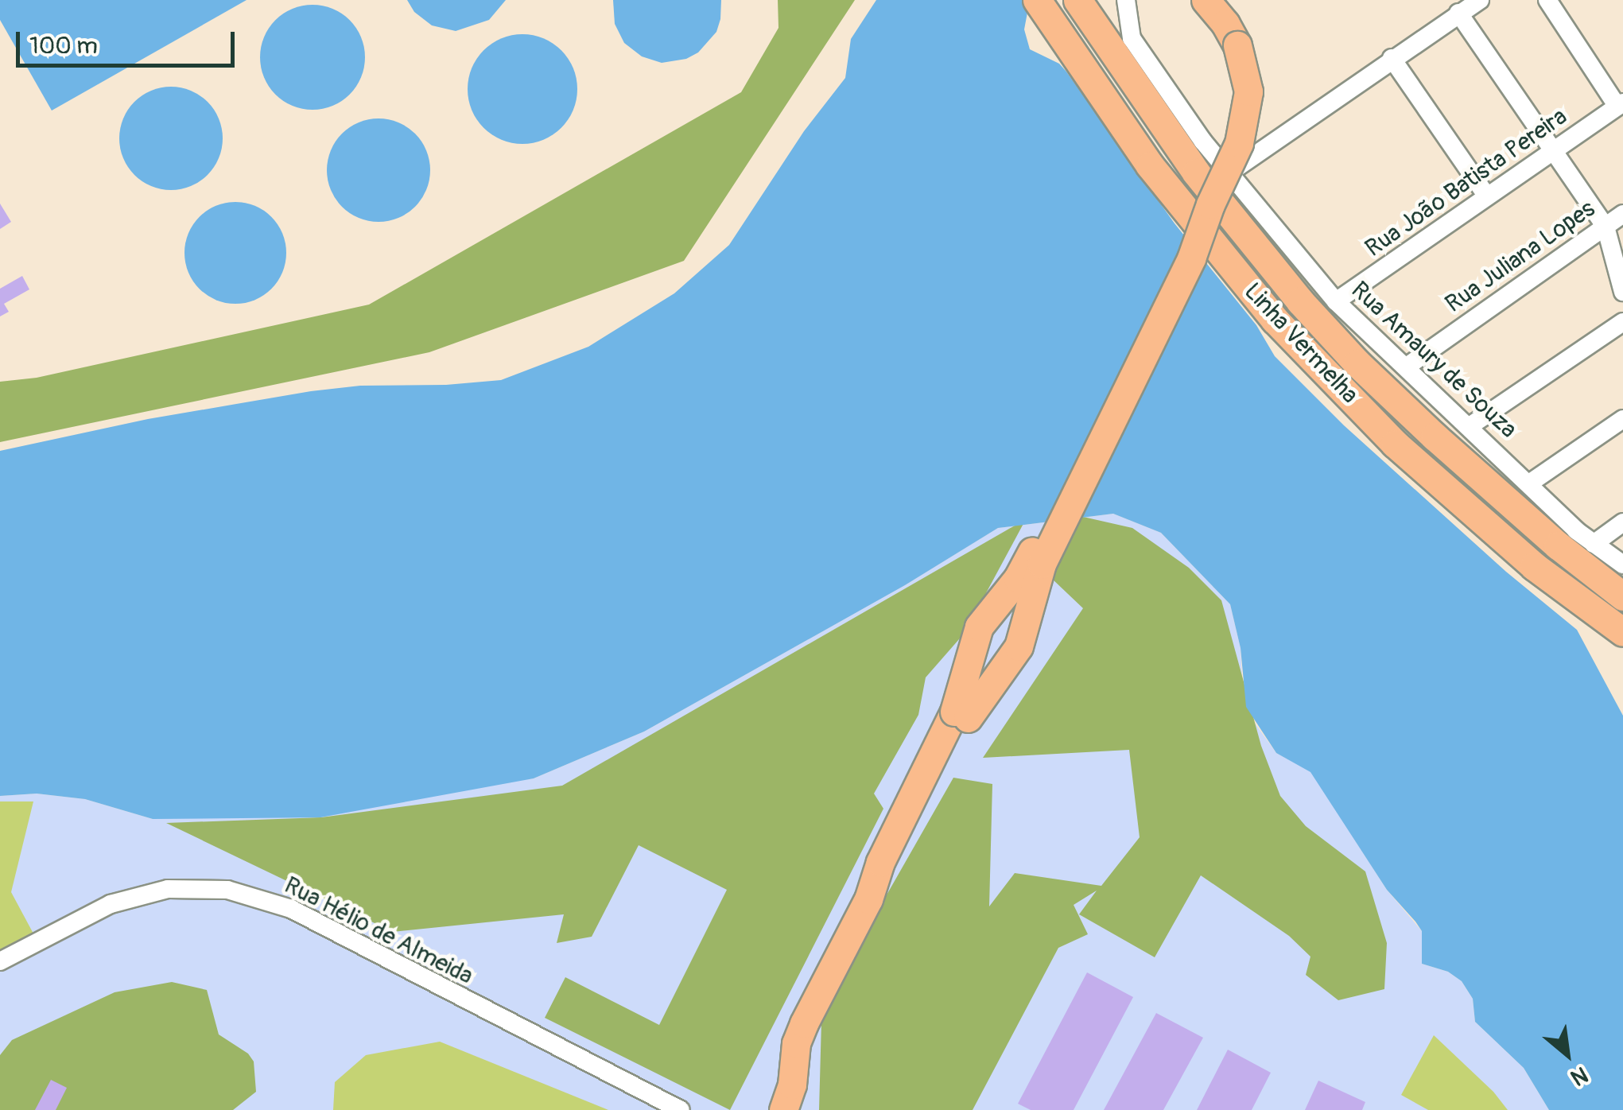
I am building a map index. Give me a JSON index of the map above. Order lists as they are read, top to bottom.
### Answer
{
  "streets": {
    "highway": ["Linha Vermelha"],
    "street": [
      "Rua João Batista Pereira",
      "Rua Juliana Lopes",
      "Rua Amaury de Souza",
      "Rua Hélio de Almeida"
    ]
  },
  "crossings": [
    ["Rua João Batista Pereira", "Rua Amaury de Souza"],
    ["Rua Juliana Lopes", "Rua Amaury de Souza"]
  ],
  "scale_bar": "100 m",
  "north": "bottom right"
}
